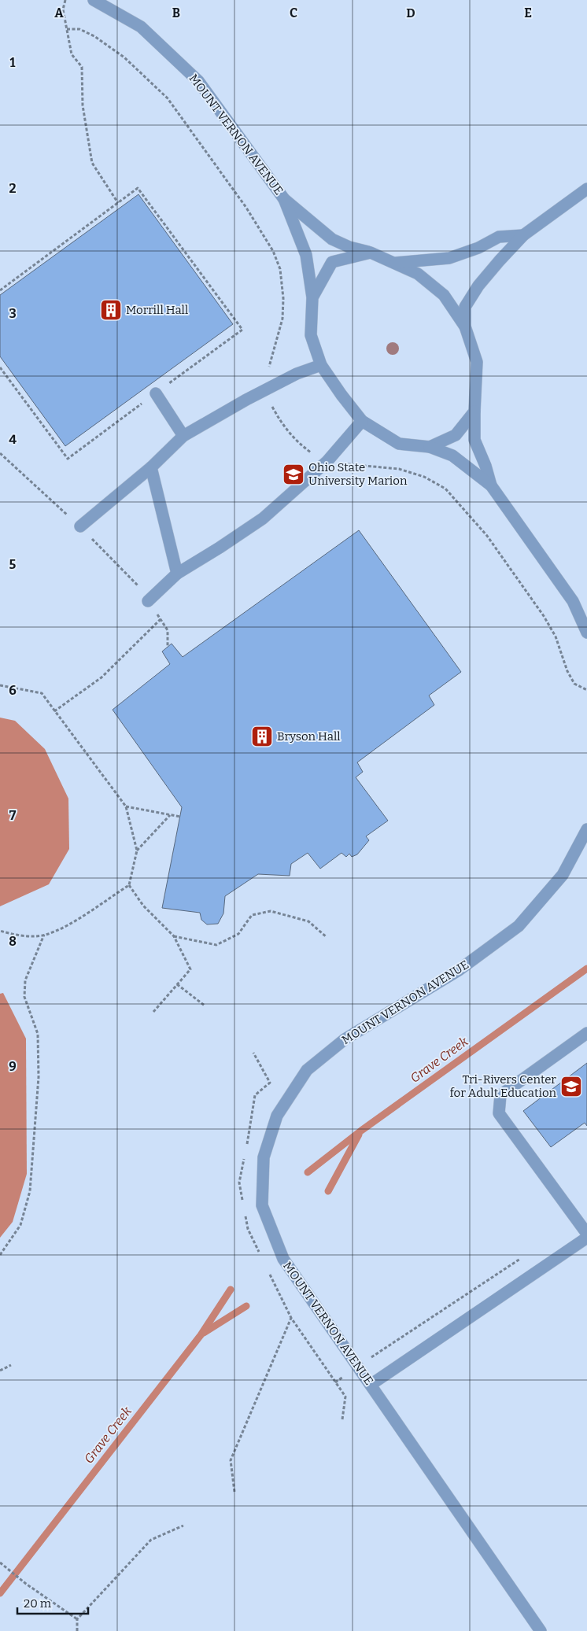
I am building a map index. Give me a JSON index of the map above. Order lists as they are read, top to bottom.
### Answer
{
  "streets": {
    "street": ["MOUNT VERNON AVENUE"]
  },
  "water": ["Grave Creek"],
  "places": {
    "building": ["Morrill Hall", "Bryson Hall"],
    "school or university": ["Ohio State University Marion", "Tri-Rivers Center for Adult Education"]
  },
  "scale_bar": "20 m",
  "grid": {
    "columns": [
      "A",
      "B",
      "C",
      "D",
      "E"
    ],
    "rows": [
      "1",
      "2",
      "3",
      "4",
      "5",
      "6",
      "7",
      "8",
      "9"
    ]
  }
}
